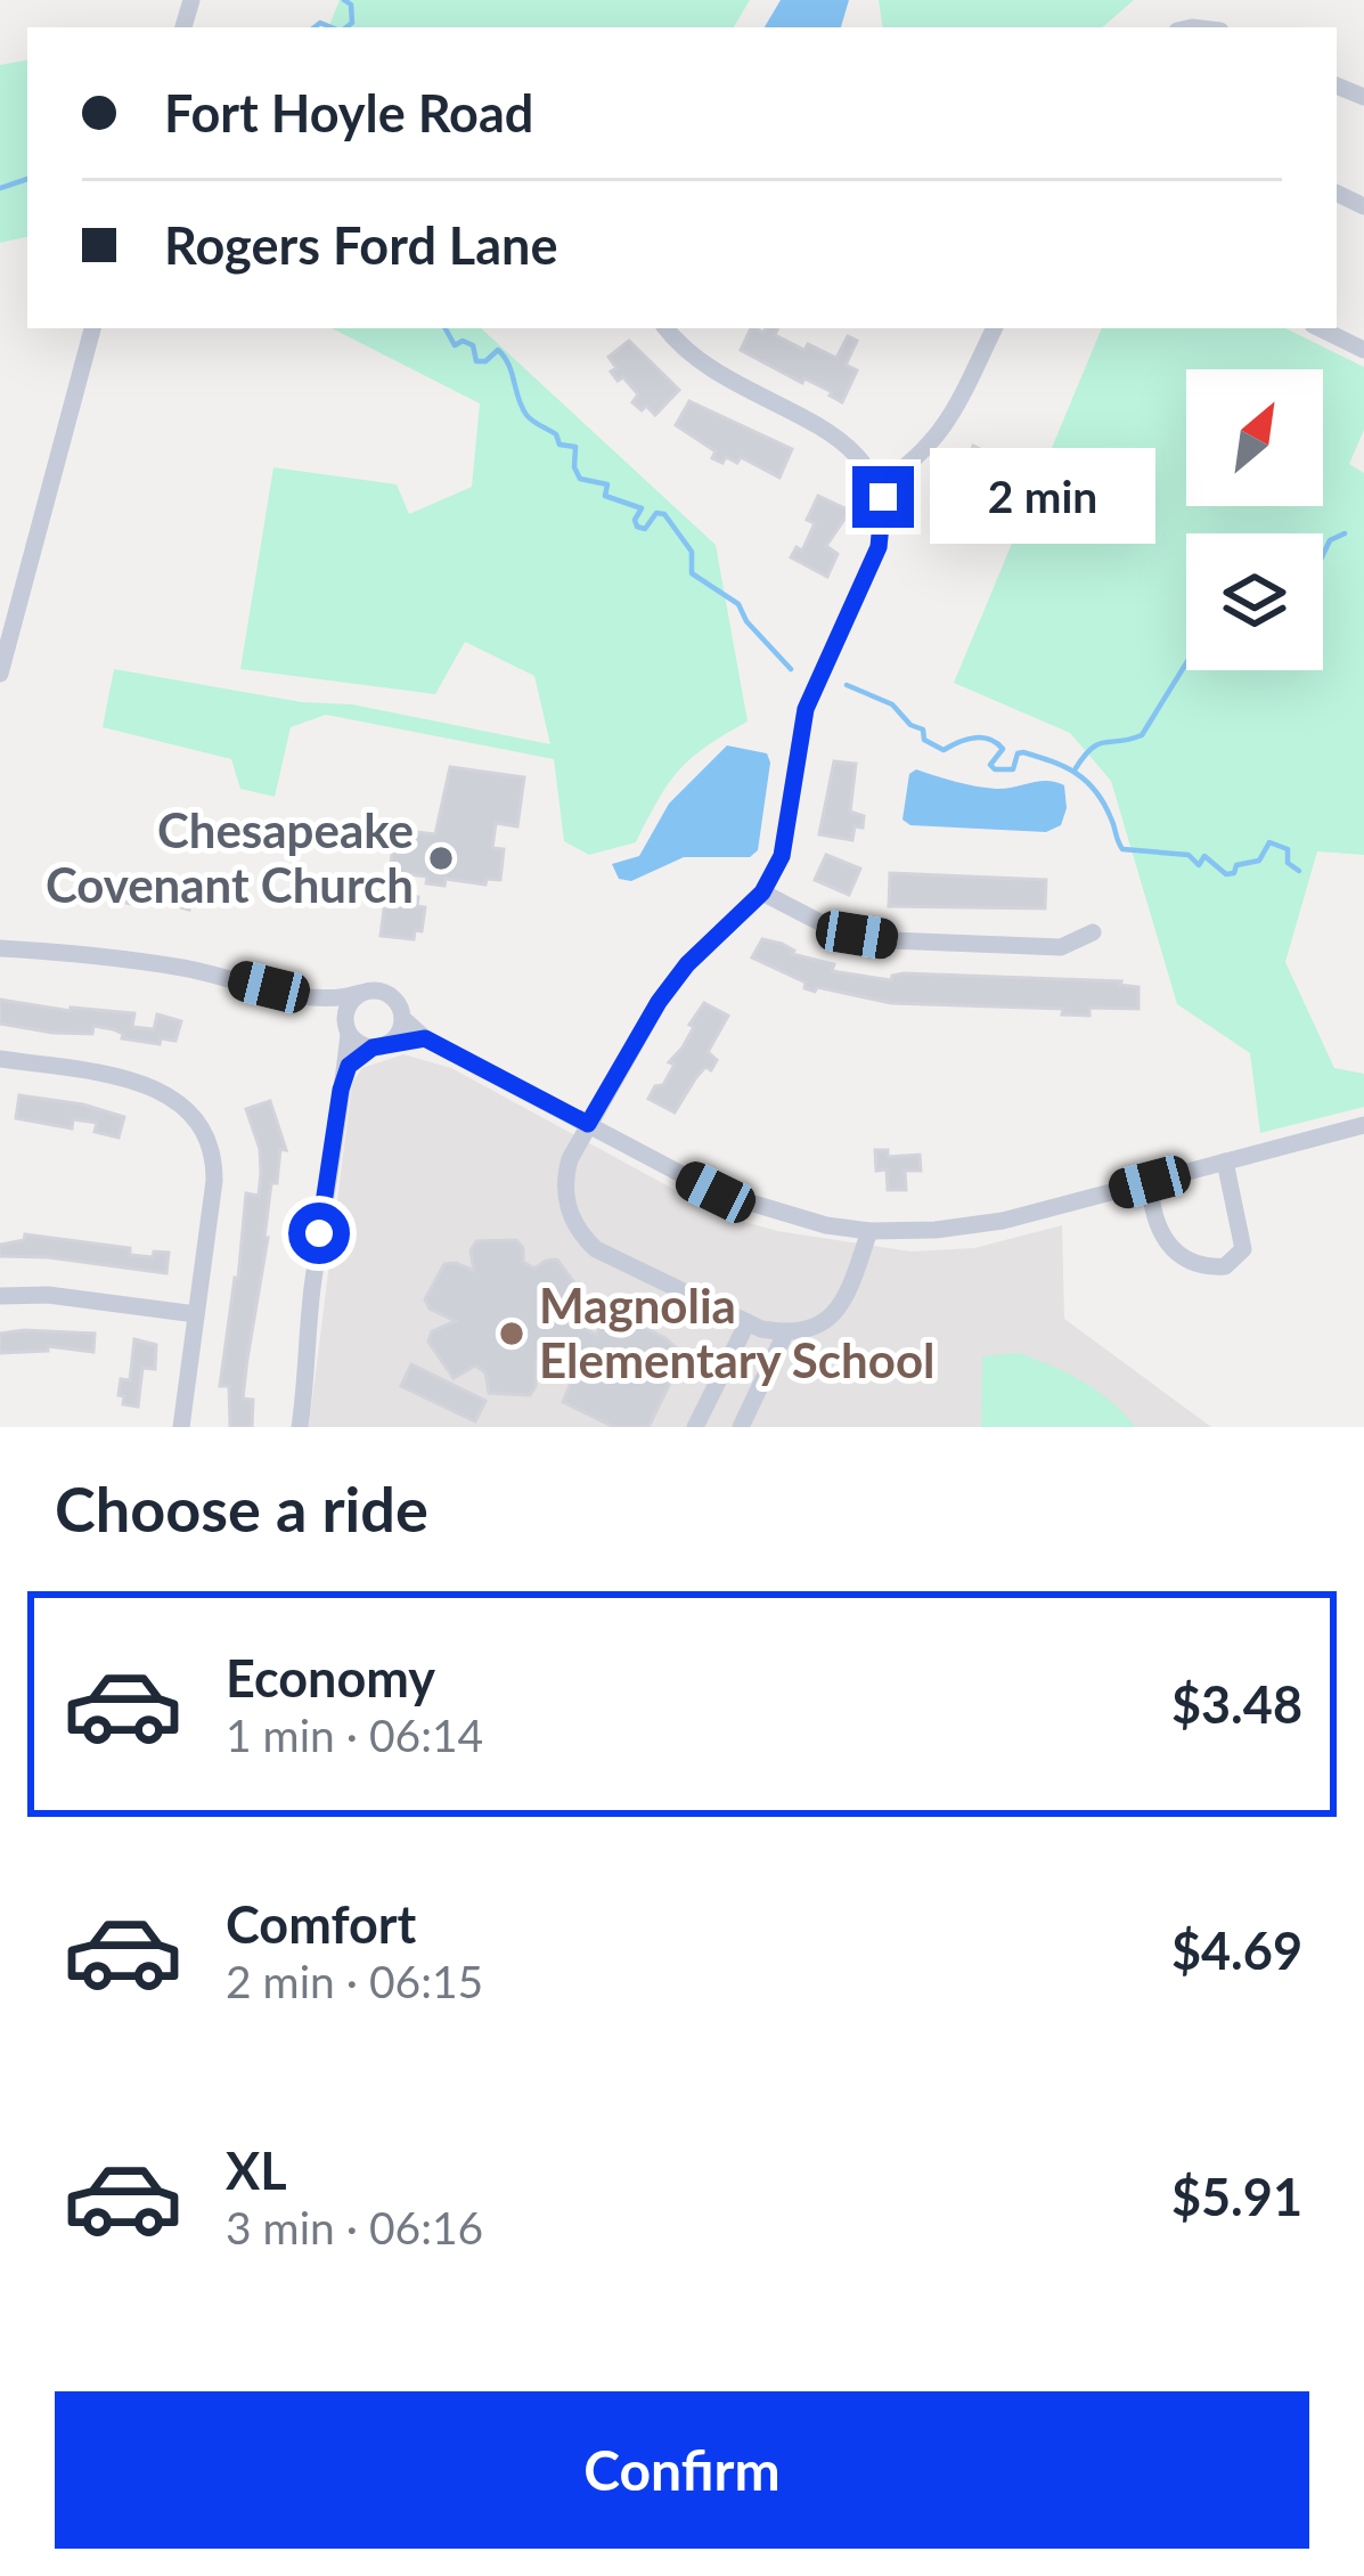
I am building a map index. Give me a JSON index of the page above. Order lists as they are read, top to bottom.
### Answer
{
  "places": ["Chesapeake Covenant Church", "Magnolia Elementary School"],
  "north": "top right",
  "page": {
    "banner": ["Fort Hoyle Road", "Rogers Ford Lane"],
    "bubble": "2 min",
    "heading": "Choose a ride",
    "list": [
      {
        "name": "Economy",
        "note": "1 min · 06:14",
        "value": "$3.48"
      },
      {
        "name": "Comfort",
        "note": "2 min · 06:15",
        "value": "$4.69"
      },
      {
        "name": "XL",
        "note": "3 min · 06:16",
        "value": "$5.91"
      }
    ],
    "buttons": "Confirm"
  }
}
